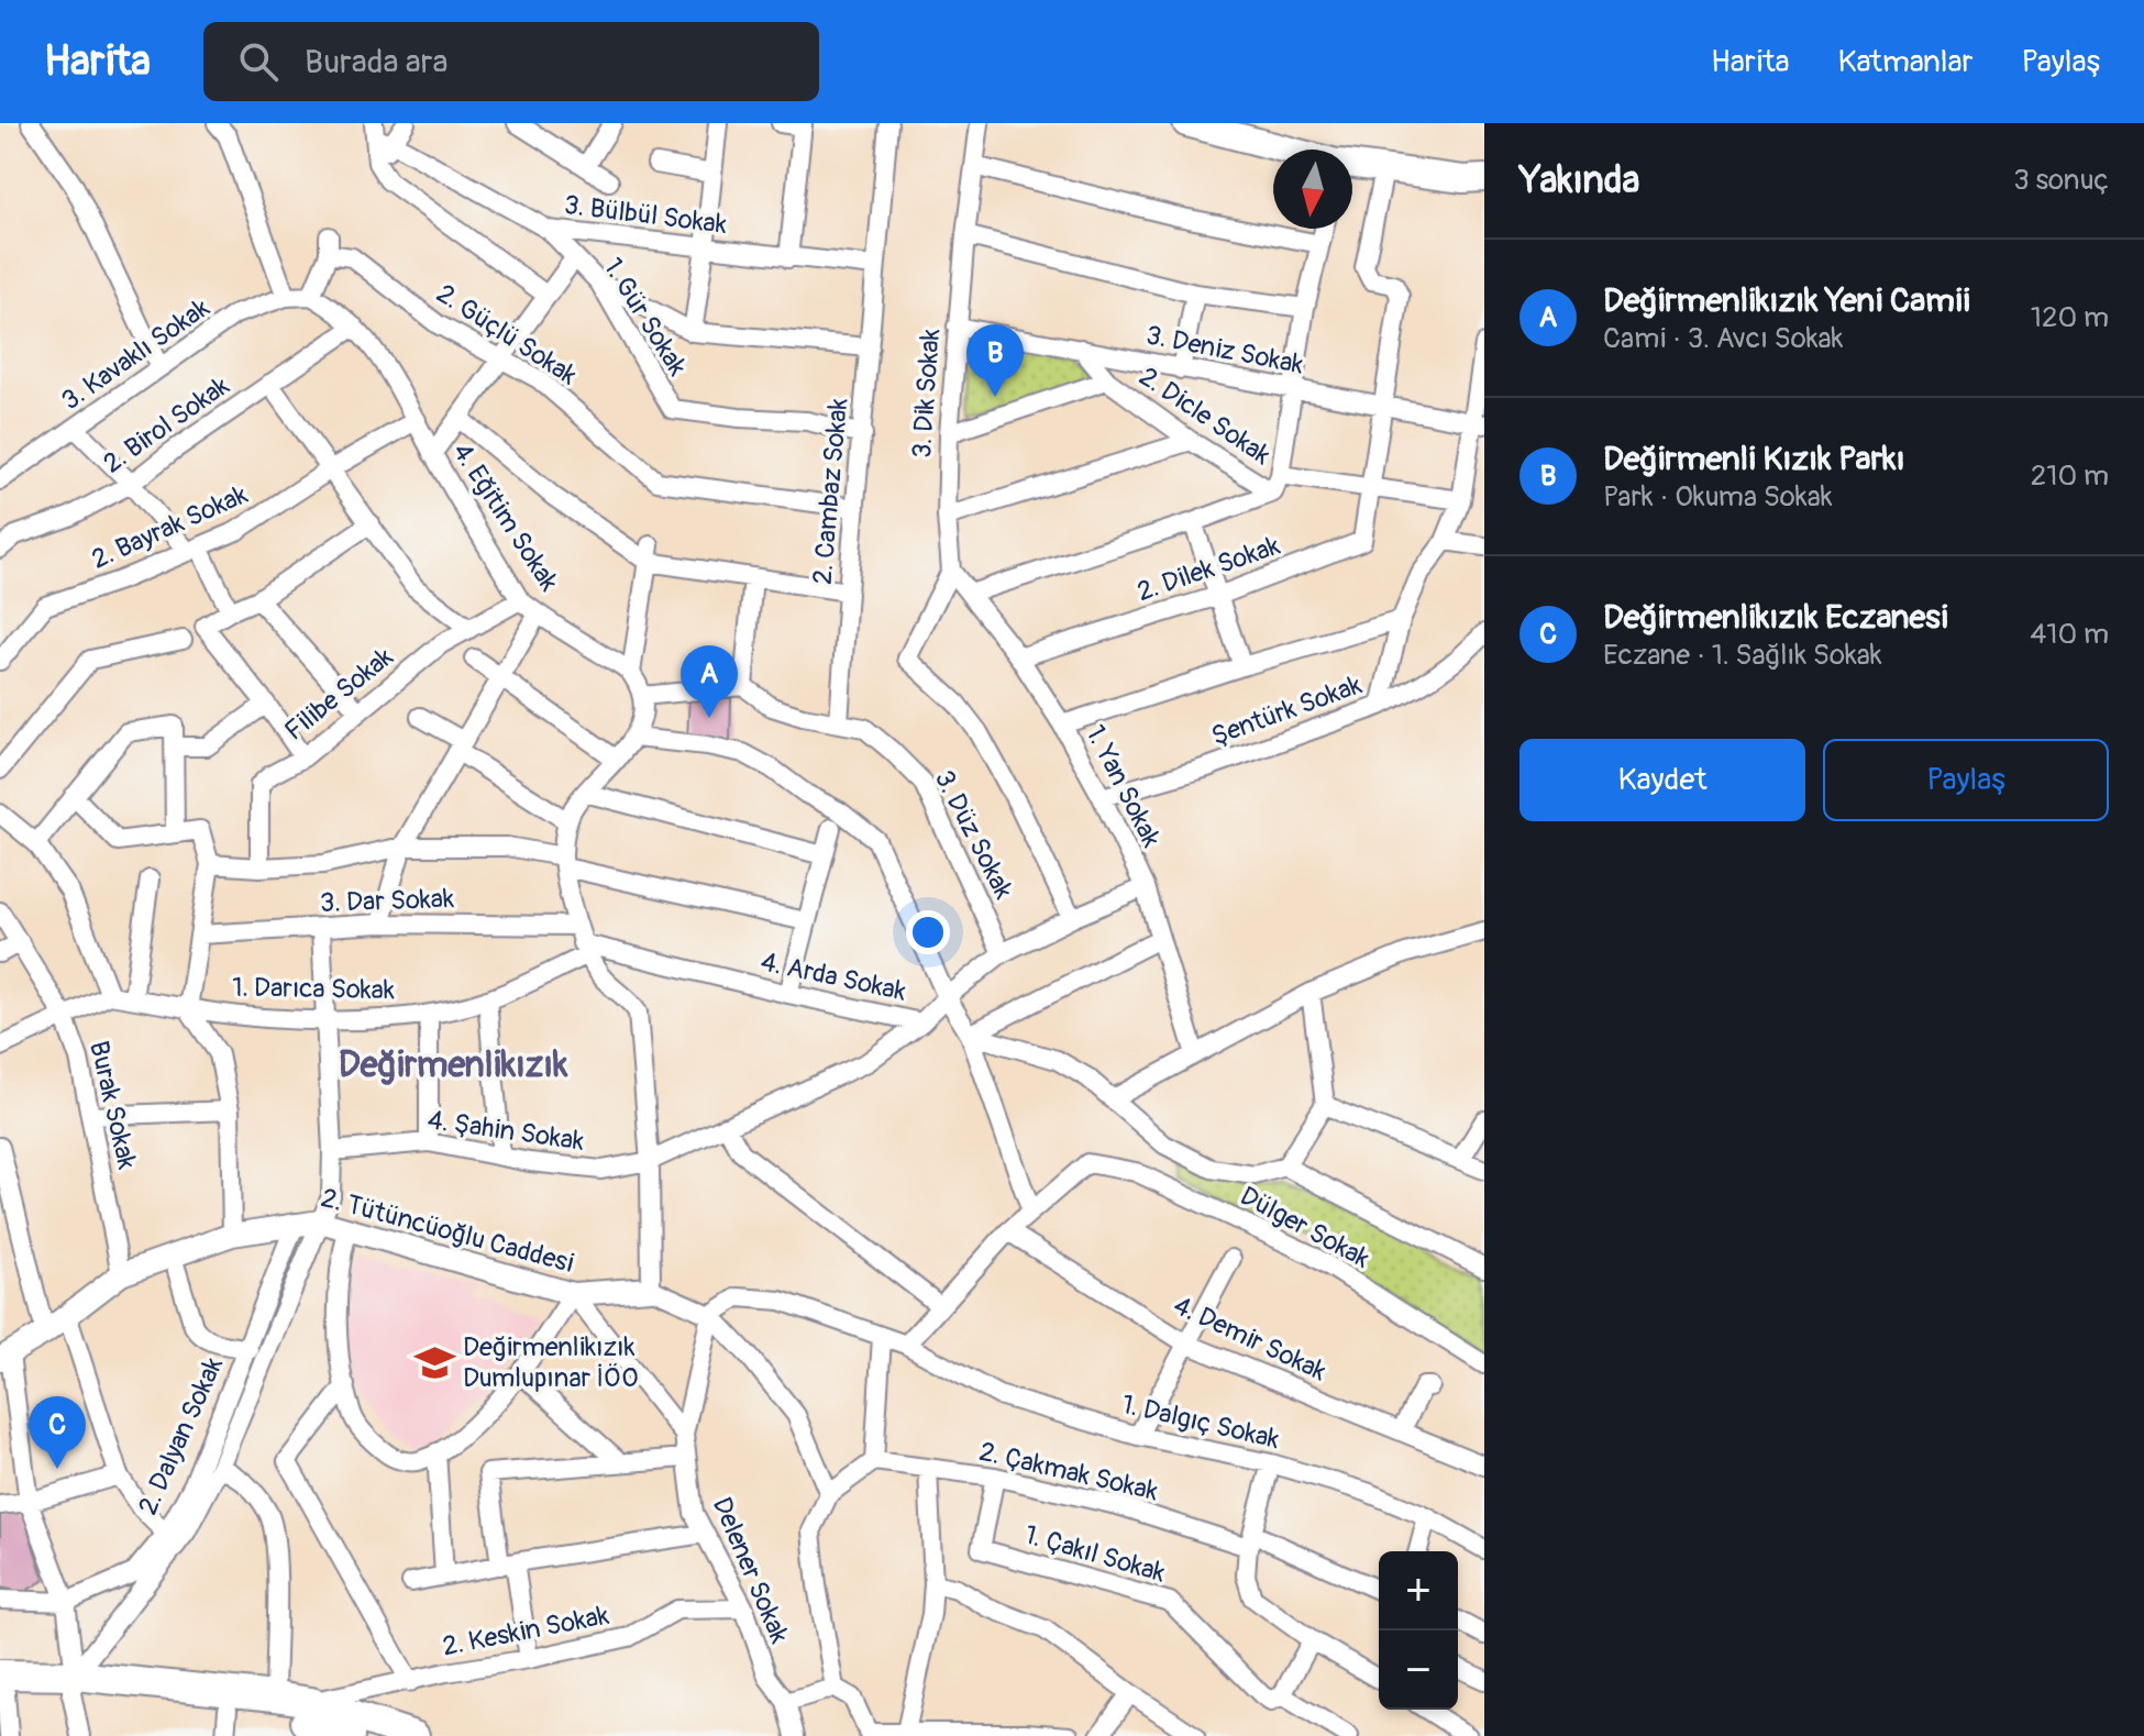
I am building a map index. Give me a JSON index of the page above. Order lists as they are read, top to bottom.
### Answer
{
  "streets": {
    "street": [
      "3. Bülbül Sokak",
      "1. Gür Sokak",
      "2. Güçlü Sokak",
      "3. Deniz Sokak",
      "3. Kavaklı Sokak",
      "3. Dik Sokak",
      "2. Dicle Sokak",
      "2. Birol Sokak",
      "2. Cambaz Sokak",
      "4. Eğitim Sokak",
      "2. Bayrak Sokak",
      "2. Dilek Sokak",
      "Filibe Sokak",
      "Şentürk Sokak",
      "1. Yan Sokak",
      "3. Düz Sokak",
      "3. Dar Sokak",
      "4. Arda Sokak",
      "1. Darıca Sokak",
      "Burak Sokak",
      "4. Şahin Sokak",
      "Dülger Sokak",
      "2. Tütüncüoğlu Caddesi",
      "4. Demir Sokak",
      "1. Dalgıç Sokak",
      "2. Dalyan Sokak",
      "2. Çakmak Sokak",
      "1. Çakıl Sokak",
      "Delener Sokak",
      "2. Keskin Sokak"
    ]
  },
  "crossings": [
    ["3. Bülbül Sokak", "1. Gür Sokak"],
    ["3. Bülbül Sokak", "2. Cambaz Sokak"],
    ["1. Gür Sokak", "2. Cambaz Sokak"],
    ["2. Güçlü Sokak", "3. Kavaklı Sokak"],
    ["2. Güçlü Sokak", "2. Cambaz Sokak"],
    ["2. Güçlü Sokak", "4. Eğitim Sokak"],
    ["3. Deniz Sokak", "3. Dik Sokak"],
    ["3. Deniz Sokak", "2. Dicle Sokak"],
    ["3. Deniz Sokak", "Şentürk Sokak"],
    ["3. Kavaklı Sokak", "4. Eğitim Sokak"],
    ["3. Dik Sokak", "1. Yan Sokak"],
    ["2. Dicle Sokak", "2. Dilek Sokak"],
    ["2. Dicle Sokak", "Şentürk Sokak"],
    ["2. Birol Sokak", "4. Eğitim Sokak"],
    ["2. Cambaz Sokak", "3. Düz Sokak"],
    ["4. Eğitim Sokak", "2. Bayrak Sokak"],
    ["4. Eğitim Sokak", "Filibe Sokak"],
    ["2. Dilek Sokak", "1. Yan Sokak"],
    ["Şentürk Sokak", "1. Yan Sokak"],
    ["1. Yan Sokak", "4. Arda Sokak"],
    ["3. Düz Sokak", "4. Arda Sokak"],
    ["3. Dar Sokak", "4. Arda Sokak"],
    ["3. Dar Sokak", "1. Darıca Sokak"],
    ["4. Arda Sokak", "1. Darıca Sokak"],
    ["4. Arda Sokak", "4. Şahin Sokak"],
    ["Burak Sokak", "2. Tütüncüoğlu Caddesi"],
    ["2. Tütüncüoğlu Caddesi", "2. Dalyan Sokak"],
    ["1. Dalgıç Sokak", "Delener Sokak"],
    ["2. Çakmak Sokak", "1. Çakıl Sokak"],
    ["Delener Sokak", "2. Keskin Sokak"]
  ],
  "districts": ["Değirmenlikızık"],
  "places": {
    "school or university": ["Değirmenlikızık Dumlupınar İÖO"]
  },
  "north": "bottom",
  "page": {
    "header": "Harita",
    "search": "Burada ara",
    "nav": ["Harita", "Katmanlar", "Paylaş"],
    "heading": ["Yakında", "3 sonuç"],
    "list": [
      {
        "mark": "A",
        "name": "Değirmenlikızık Yeni Camii",
        "note": "Cami · 3. Avcı Sokak",
        "value": "120 m"
      },
      {
        "mark": "B",
        "name": "Değirmenli Kızık Parkı",
        "note": "Park · Okuma Sokak",
        "value": "210 m"
      },
      {
        "mark": "C",
        "name": "Değirmenlikızık Eczanesi",
        "note": "Eczane · 1. Sağlık Sokak",
        "value": "410 m"
      }
    ],
    "pins": ["B", "A", "C"],
    "buttons": ["Kaydet", "Paylaş"],
    "map_buttons": ["+", "−"]
  }
}
